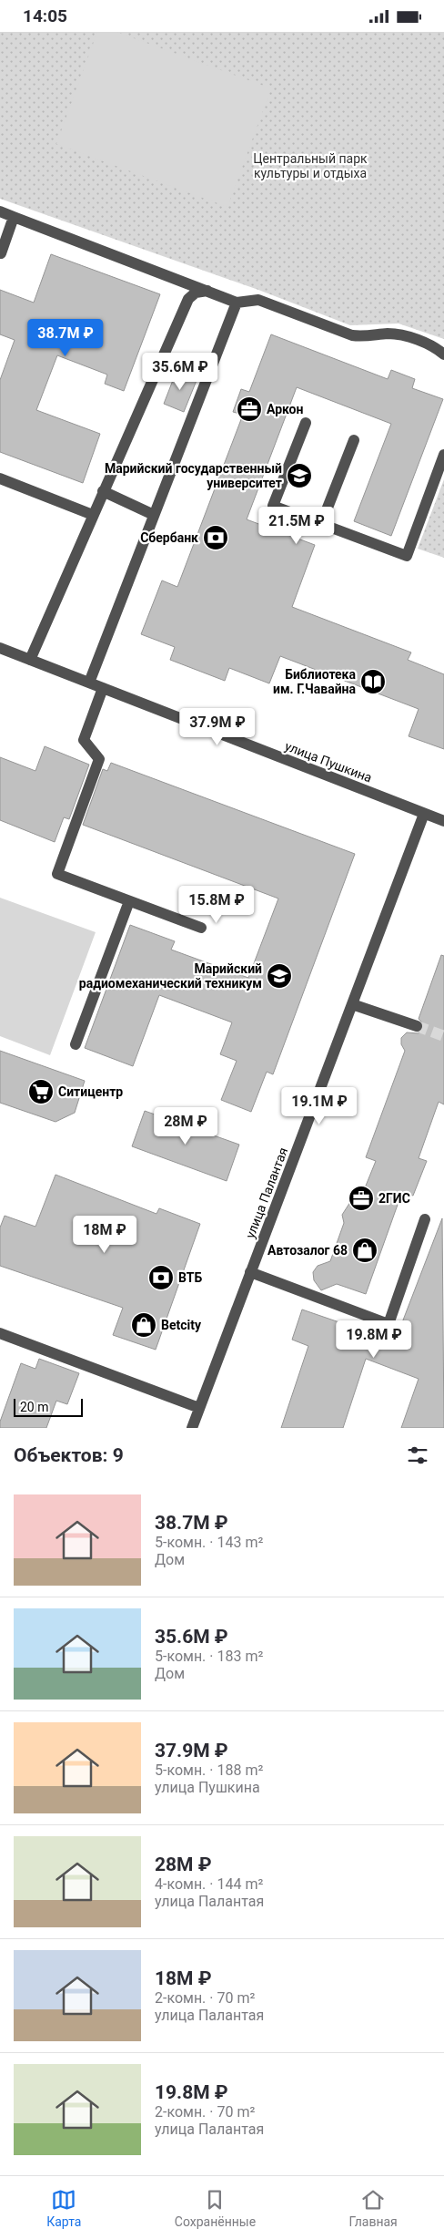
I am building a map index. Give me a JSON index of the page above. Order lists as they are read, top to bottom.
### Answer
{
  "streets": {
    "street": ["улица Пушкина", "улица Палантая"]
  },
  "crossings": [
    ["улица Пушкина", "улица Палантая"]
  ],
  "parks": ["Центральный парк культуры и отдыха"],
  "places": {
    "office": ["Аркон", "2ГИС"],
    "school or university": ["Марийский государственный университет", "Марийский радиомеханический техникум"],
    "bank": ["Сбербанк", "ВТБ"],
    "library": ["Библиотека им. Г.Чавайна"],
    "supermarket": ["Ситицентр"],
    "shop": ["Автозалог 68", "Betcity"]
  },
  "scale_bar": "20 m",
  "page": {
    "status": "14:05",
    "price": [
      "38.7M ₽",
      "35.6M ₽",
      "21.5M ₽",
      "37.9M ₽",
      "15.8M ₽",
      "19.1M ₽",
      "28M ₽",
      "18M ₽",
      "19.8M ₽"
    ],
    "scale": "20 m",
    "heading": "Объектов: 9",
    "list": [
      {
        "name": "38.7M ₽",
        "note": "5-комн. · 143 m² · Дом"
      },
      {
        "name": "35.6M ₽",
        "note": "5-комн. · 183 m² · Дом"
      },
      {
        "name": "37.9M ₽",
        "note": "5-комн. · 188 m² · улица Пушкина"
      },
      {
        "name": "28M ₽",
        "note": "4-комн. · 144 m² · улица Палантая"
      },
      {
        "name": "18M ₽",
        "note": "2-комн. · 70 m² · улица Палантая"
      },
      {
        "name": "19.8M ₽",
        "note": "2-комн. · 70 m² · улица Палантая"
      }
    ],
    "tabs": ["Карта", "Сохранённые", "Главная"]
  }
}
